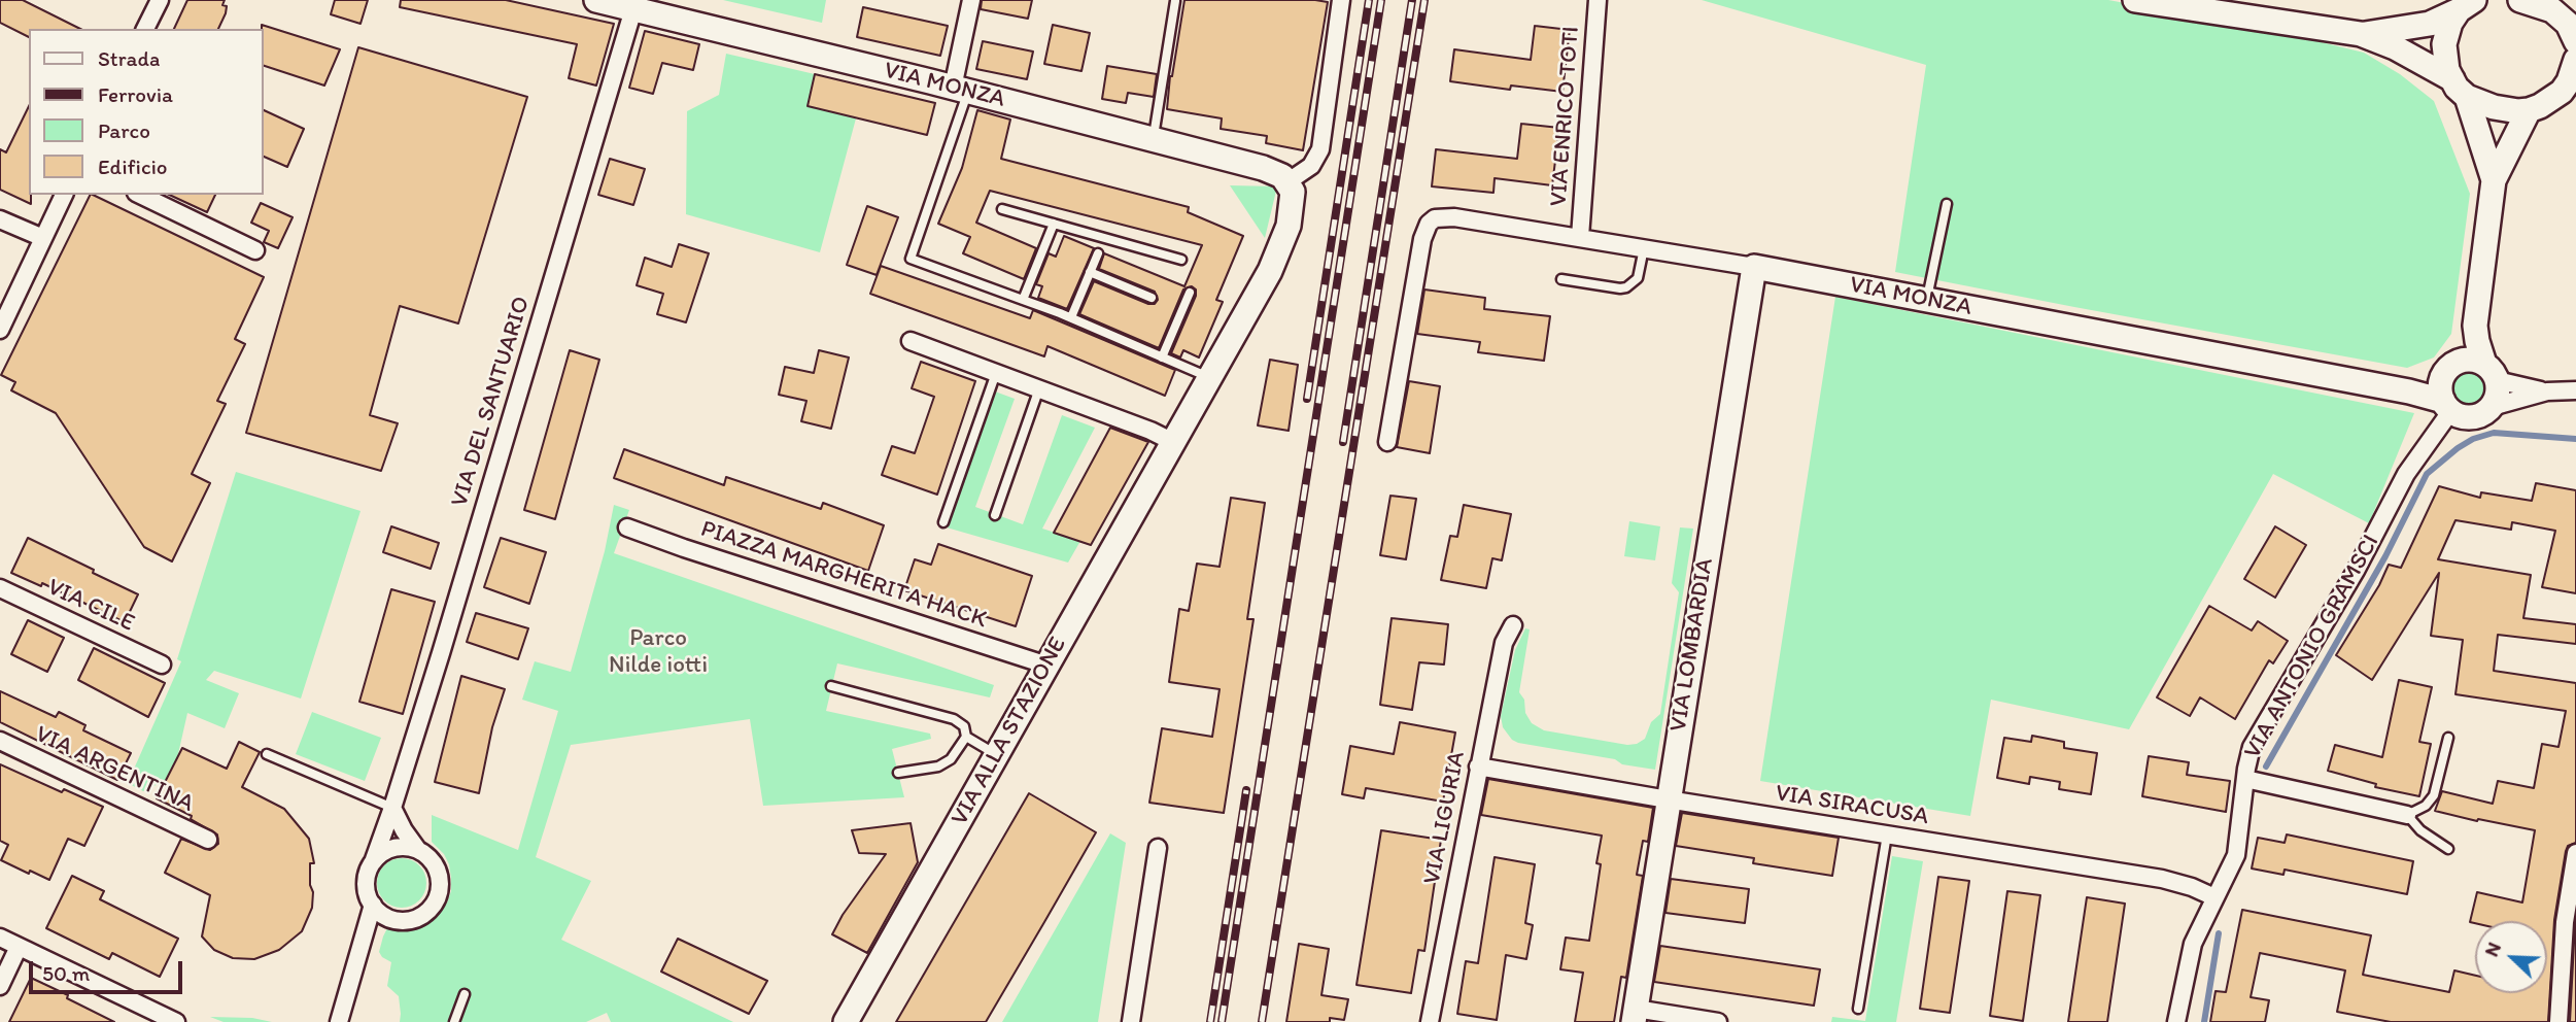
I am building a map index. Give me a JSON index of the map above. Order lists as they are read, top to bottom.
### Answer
{
  "streets": {
    "street": [
      "VIA MONZA",
      "VIA ENRICO TOTI",
      "VIA DEL SANTUARIO",
      "PIAZZA MARGHERITA HACK",
      "VIA CILE",
      "VIA LOMBARDIA",
      "VIA ANTONIO GRAMSCI",
      "VIA ALLA STAZIONE",
      "VIA ARGENTINA",
      "VIA SIRACUSA",
      "VIA LIGURIA"
    ]
  },
  "crossings": [
    ["VIA MONZA", "VIA ENRICO TOTI"],
    ["VIA MONZA", "VIA DEL SANTUARIO"],
    ["VIA MONZA", "VIA LOMBARDIA"],
    ["VIA MONZA", "VIA ANTONIO GRAMSCI"],
    ["VIA MONZA", "VIA ALLA STAZIONE"],
    ["PIAZZA MARGHERITA HACK", "VIA ALLA STAZIONE"],
    ["VIA LOMBARDIA", "VIA SIRACUSA"],
    ["VIA ANTONIO GRAMSCI", "VIA SIRACUSA"],
    ["VIA SIRACUSA", "VIA LIGURIA"]
  ],
  "parks": ["Parco Nilde iotti"],
  "legend": [
    "Strada",
    "Ferrovia",
    "Parco",
    "Edificio"
  ],
  "scale_bar": "50 m",
  "north": "top left"
}
